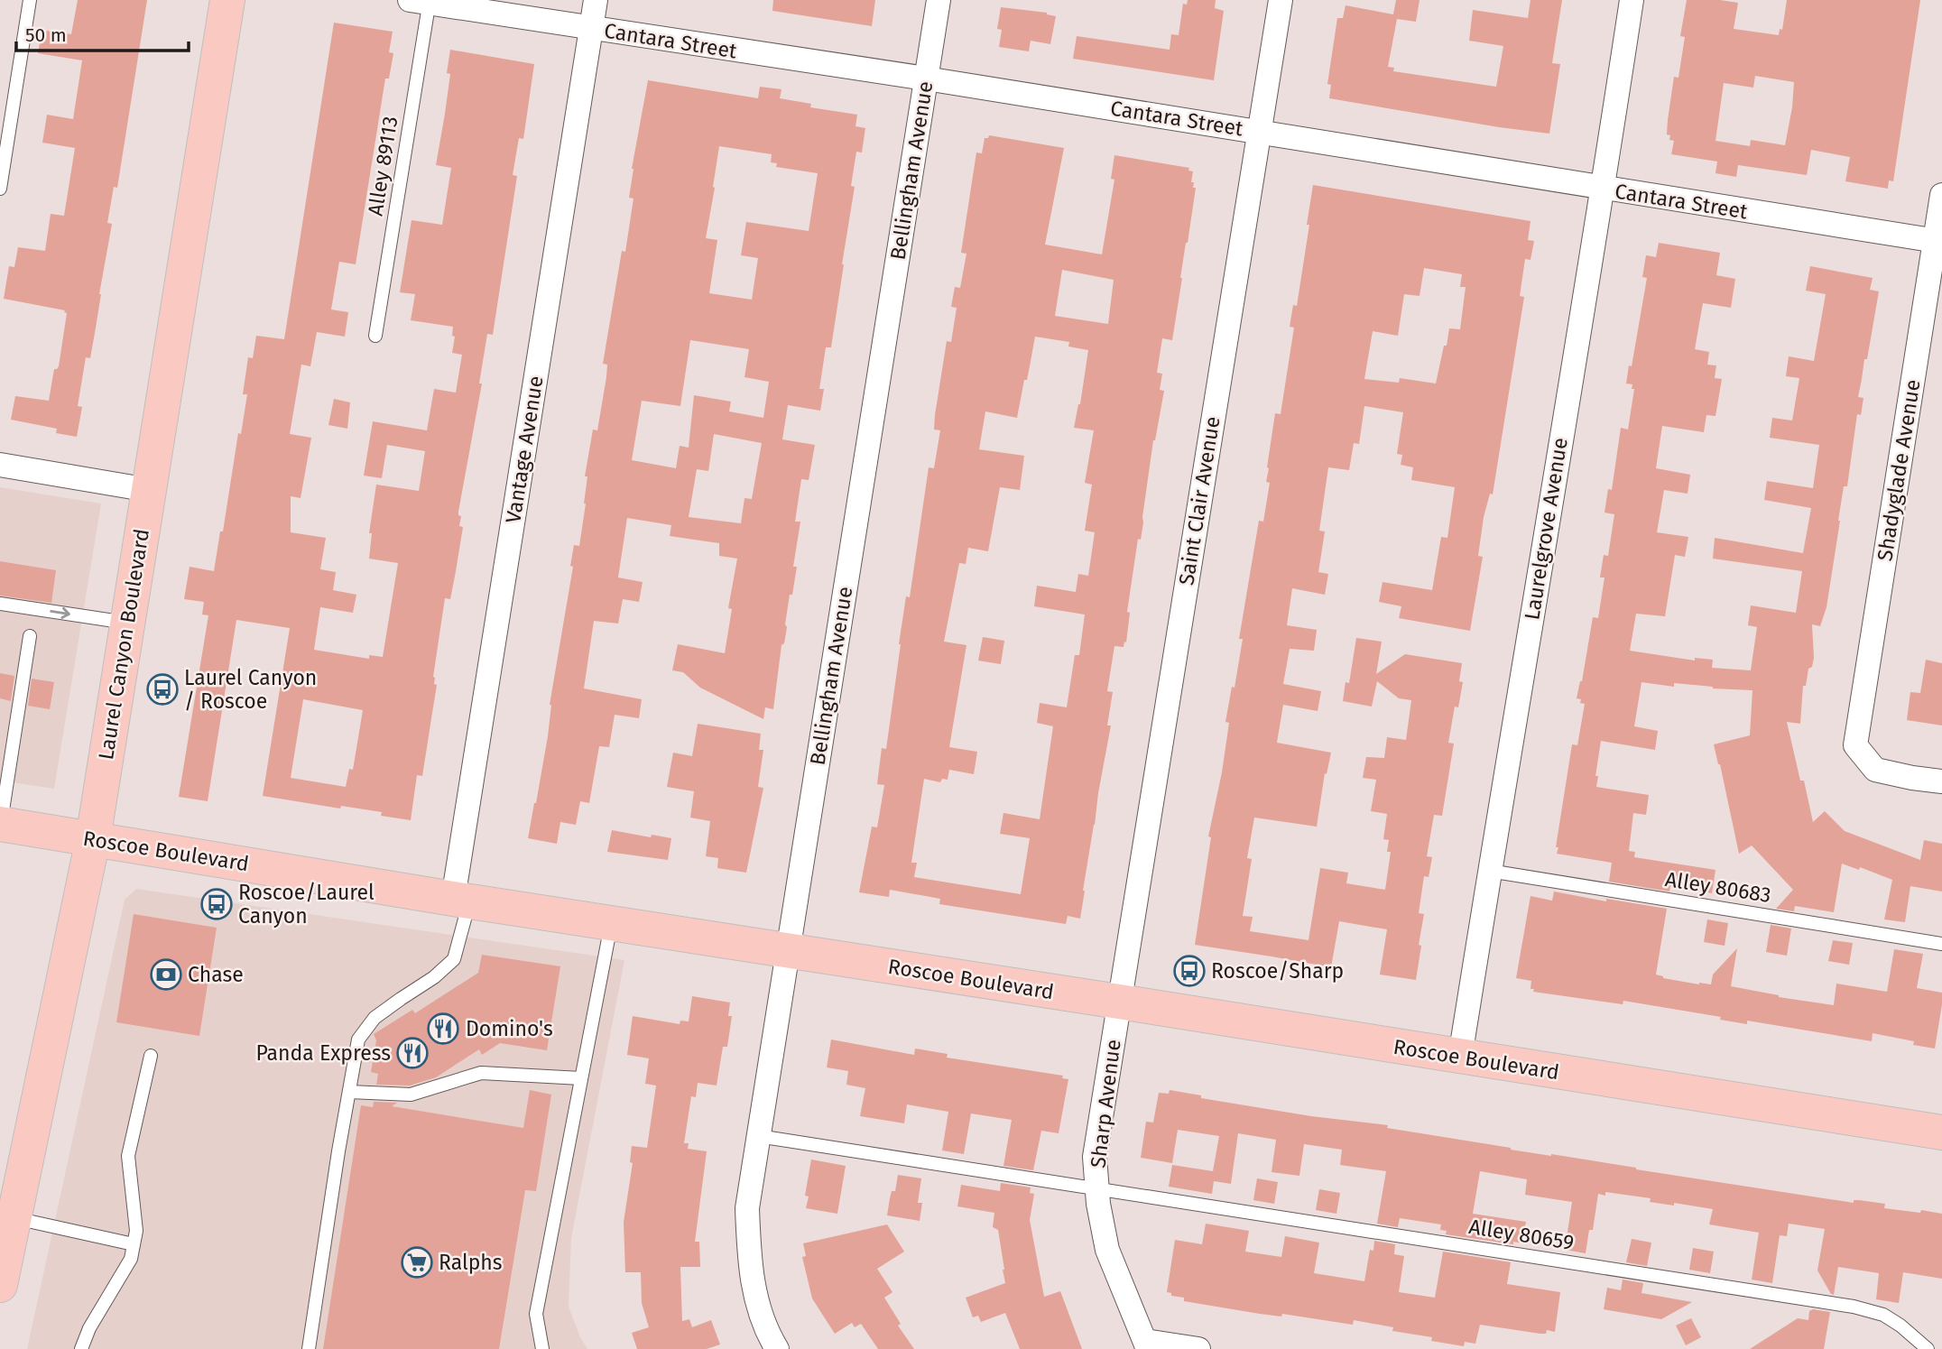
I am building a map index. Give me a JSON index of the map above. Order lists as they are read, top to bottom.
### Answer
{
  "streets": {
    "main road": ["Laurel Canyon Boulevard", "Roscoe Boulevard"],
    "street": [
      "Cantara Street",
      "Bellingham Avenue",
      "Vantage Avenue",
      "Shadyglade Avenue",
      "Saint Clair Avenue",
      "Laurelgrove Avenue",
      "Sharp Avenue"
    ],
    "lane": ["Alley 89113", "Alley 80683", "Alley 80659"]
  },
  "crossings": [
    ["Cantara Street", "Alley 89113"],
    ["Cantara Street", "Bellingham Avenue"],
    ["Cantara Street", "Vantage Avenue"],
    ["Cantara Street", "Shadyglade Avenue"],
    ["Cantara Street", "Saint Clair Avenue"],
    ["Cantara Street", "Laurelgrove Avenue"],
    ["Bellingham Avenue", "Roscoe Boulevard"],
    ["Bellingham Avenue", "Alley 80659"],
    ["Vantage Avenue", "Roscoe Boulevard"],
    ["Saint Clair Avenue", "Roscoe Boulevard"],
    ["Saint Clair Avenue", "Sharp Avenue"],
    ["Laurelgrove Avenue", "Roscoe Boulevard"],
    ["Laurelgrove Avenue", "Alley 80683"],
    ["Laurel Canyon Boulevard", "Roscoe Boulevard"],
    ["Roscoe Boulevard", "Sharp Avenue"],
    ["Sharp Avenue", "Alley 80659"]
  ],
  "places": {
    "bus stop": ["Laurel Canyon / Roscoe", "Roscoe/Laurel Canyon", "Roscoe/Sharp"],
    "bank": ["Chase"],
    "restaurant": ["Domino's", "Panda Express"],
    "supermarket": ["Ralphs"]
  },
  "scale_bar": "50 m"
}
